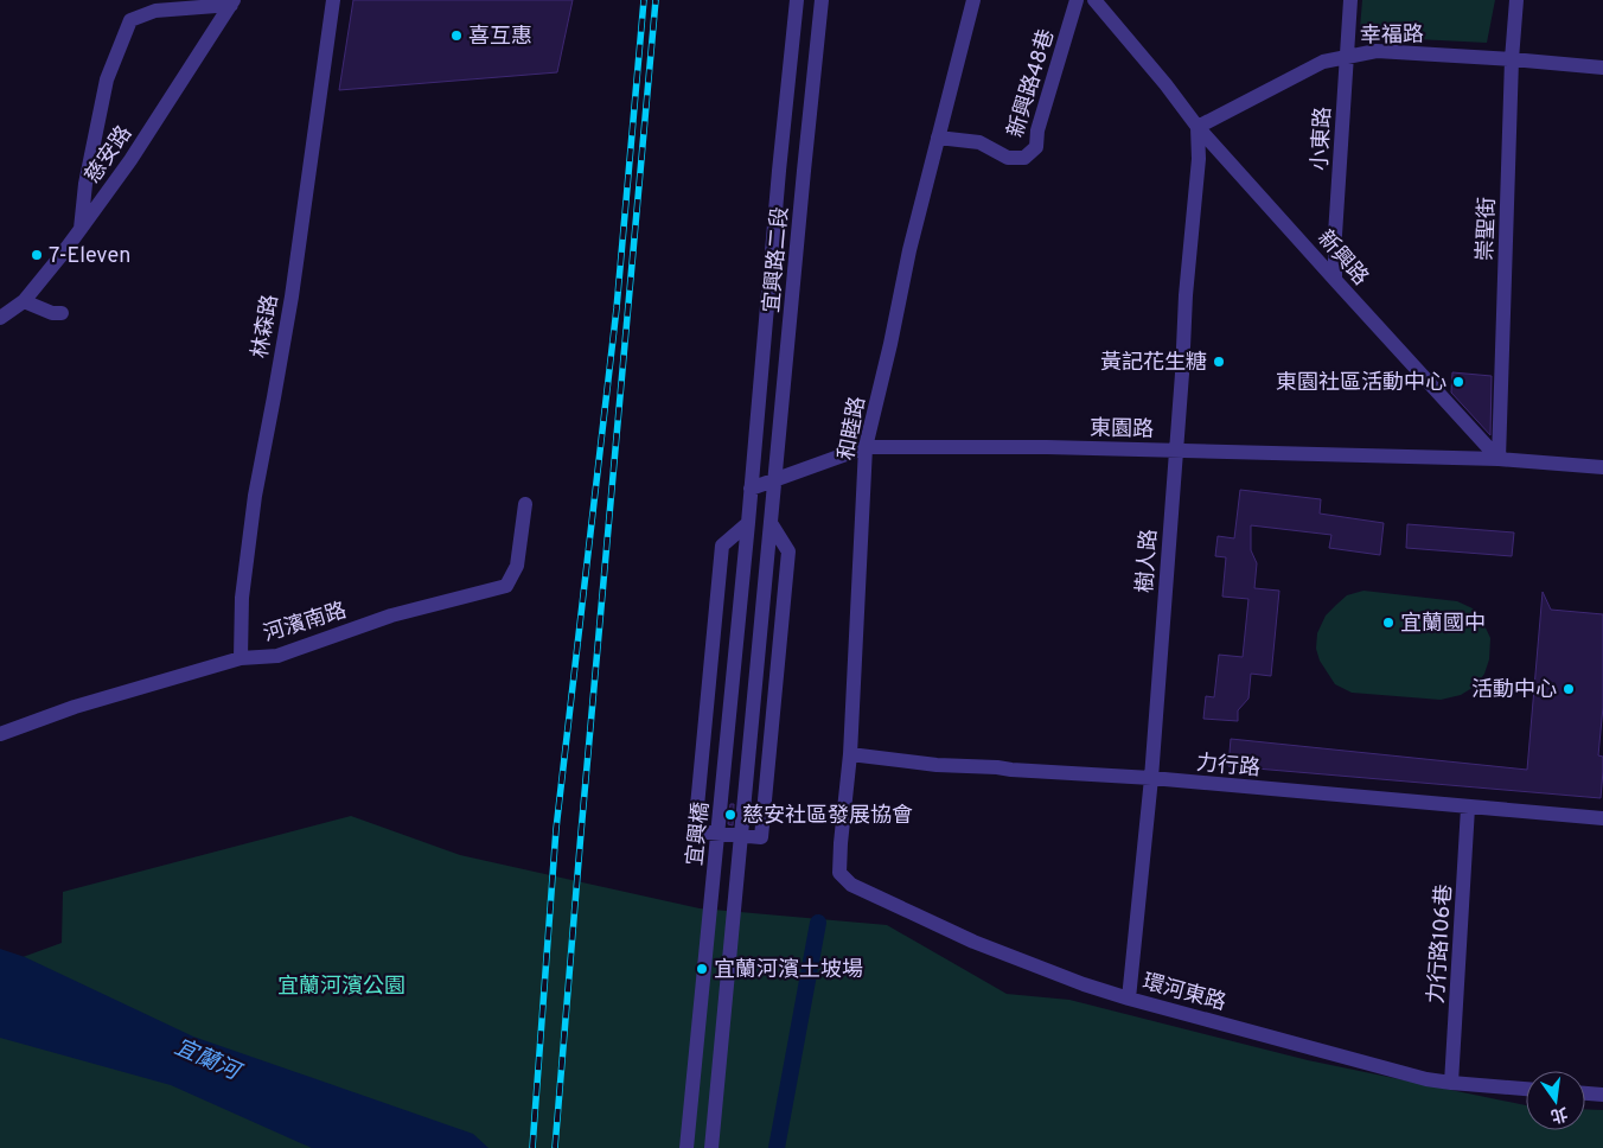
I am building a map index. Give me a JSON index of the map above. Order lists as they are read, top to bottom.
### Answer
{
  "streets": {
    "street": [
      "幸福路",
      "新興路48巷",
      "小東路",
      "慈安路",
      "崇聖街",
      "新興路",
      "宜興路二段",
      "林森路",
      "和睦路",
      "東園路",
      "樹人路",
      "河濱南路",
      "力行路",
      "宜興橋",
      "力行路106巷",
      "環河東路"
    ]
  },
  "crossings": [
    ["幸福路", "小東路"],
    ["幸福路", "崇聖街"],
    ["幸福路", "新興路"],
    ["幸福路", "樹人路"],
    ["新興路48巷", "和睦路"],
    ["小東路", "新興路"],
    ["崇聖街", "新興路"],
    ["崇聖街", "東園路"],
    ["新興路", "東園路"],
    ["新興路", "樹人路"],
    ["宜興路二段", "東園路"],
    ["宜興路二段", "宜興橋"],
    ["林森路", "河濱南路"],
    ["和睦路", "東園路"],
    ["和睦路", "力行路"],
    ["和睦路", "環河東路"],
    ["東園路", "樹人路"],
    ["樹人路", "力行路"],
    ["樹人路", "環河東路"],
    ["力行路", "力行路106巷"],
    ["力行路106巷", "環河東路"]
  ],
  "water": ["宜蘭河"],
  "parks": ["宜蘭河濱公園"],
  "places": [
    "喜互惠",
    "7-Eleven",
    "黃記花生糖",
    "東園社區活動中心",
    "宜蘭國中",
    "活動中心",
    "慈安社區發展協會",
    "宜蘭河濱土坡場"
  ],
  "north": "bottom"
}
